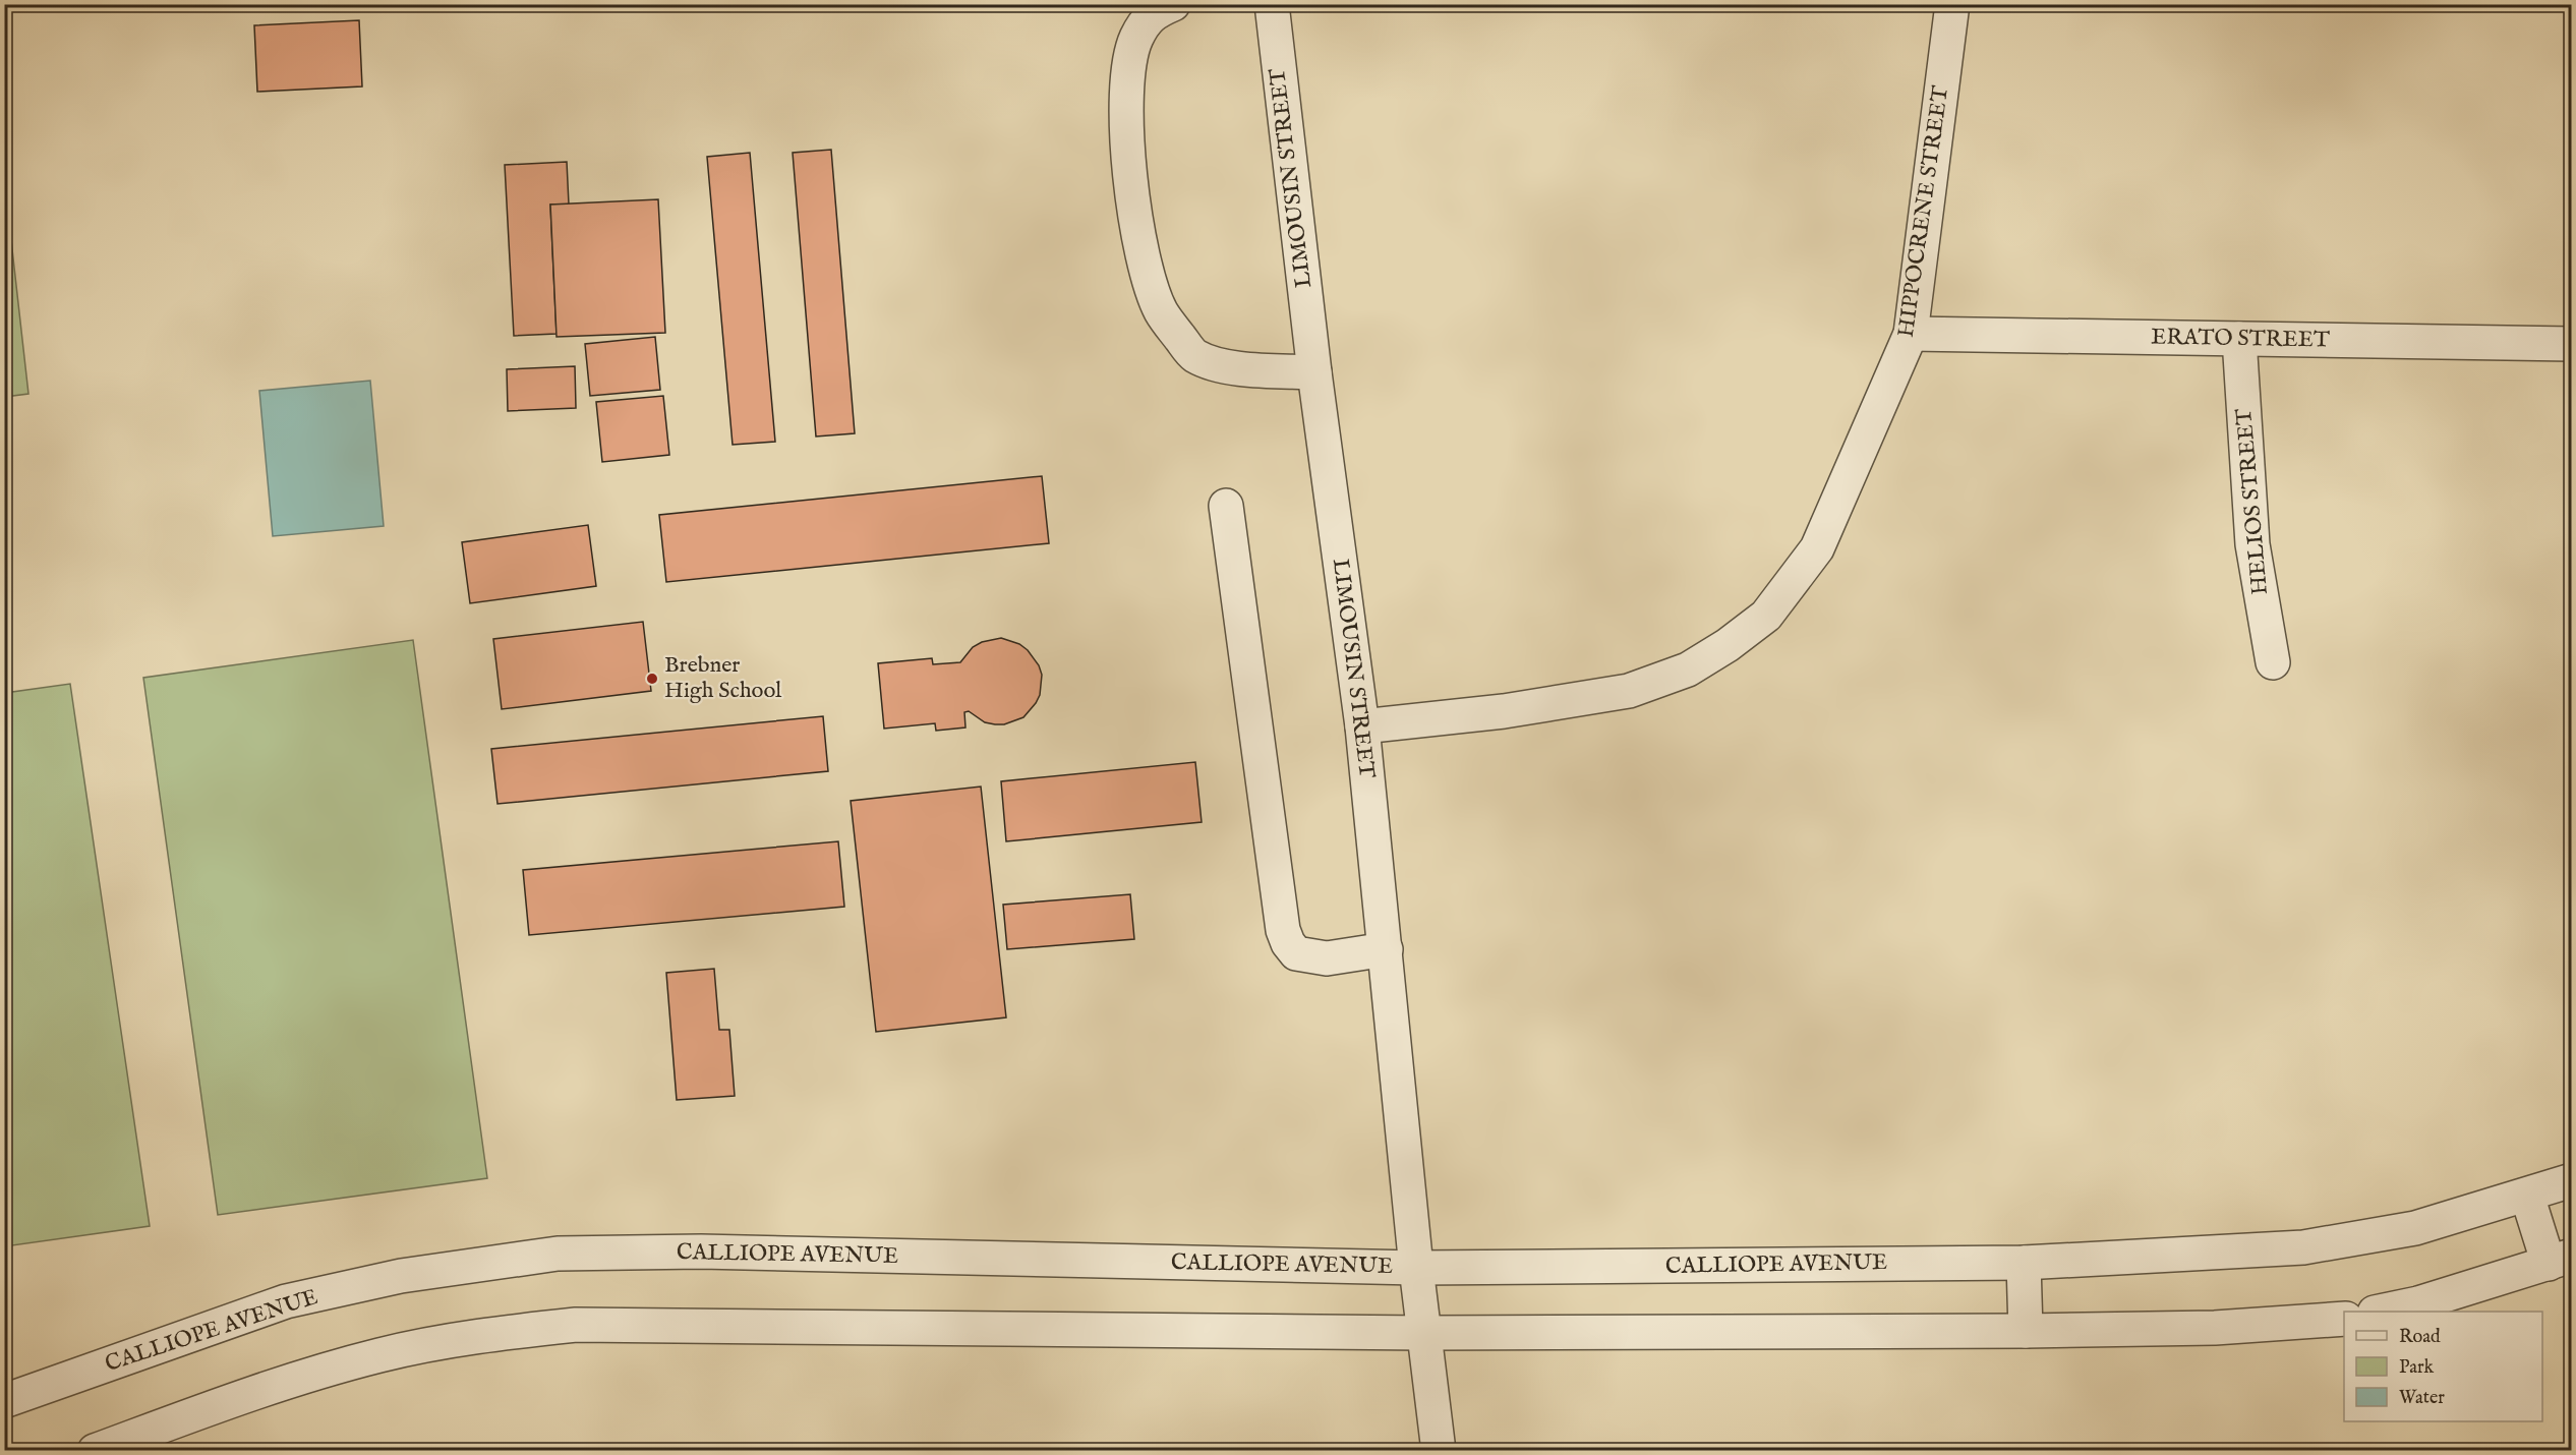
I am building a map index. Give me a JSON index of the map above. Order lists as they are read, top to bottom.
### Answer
{
  "streets": {
    "street": [
      "LIMOUSIN STREET",
      "HIPPOCRENE STREET",
      "ERATO STREET",
      "HELIOS STREET",
      "CALLIOPE AVENUE"
    ]
  },
  "crossings": [
    ["LIMOUSIN STREET", "HIPPOCRENE STREET"],
    ["LIMOUSIN STREET", "CALLIOPE AVENUE"],
    ["HIPPOCRENE STREET", "ERATO STREET"],
    ["ERATO STREET", "HELIOS STREET"]
  ],
  "places": ["Brebner High School"],
  "legend": ["Road", "Park", "Water"]
}
